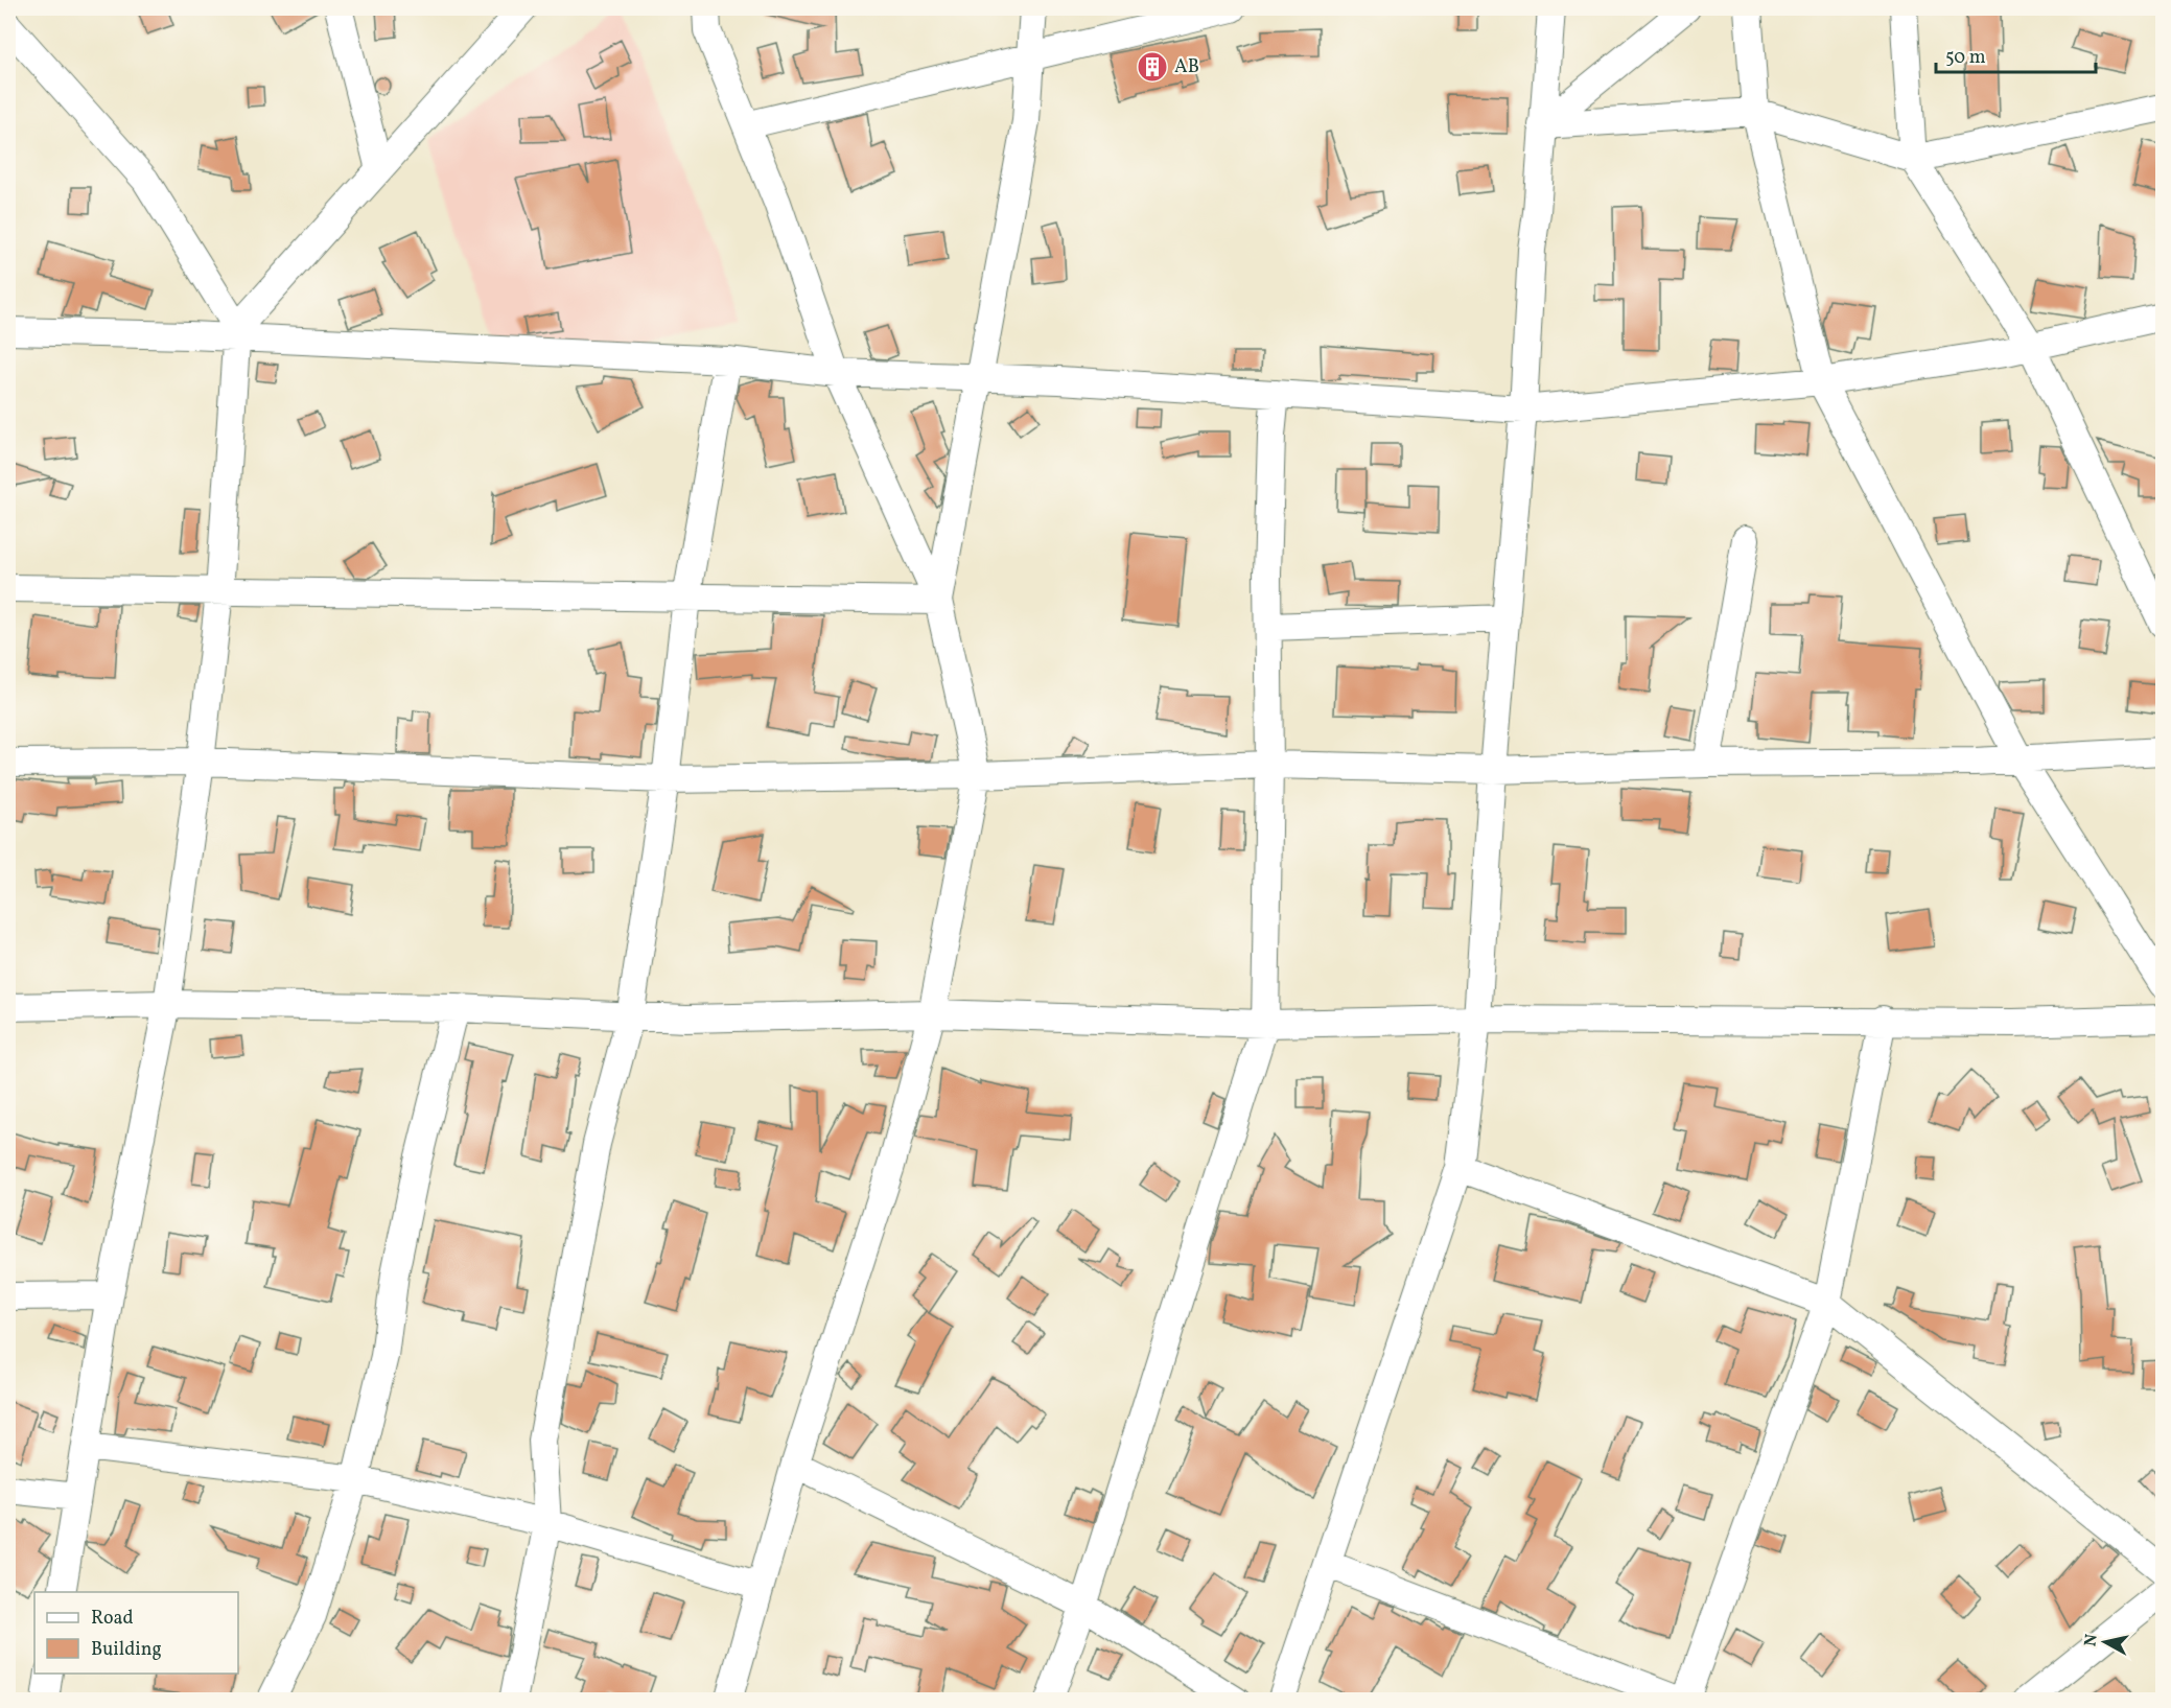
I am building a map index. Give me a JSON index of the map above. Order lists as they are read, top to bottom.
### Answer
{
  "places": {
    "building": ["AB"]
  },
  "legend": ["Road", "Building"],
  "scale_bar": "50 m",
  "north": "left"
}
